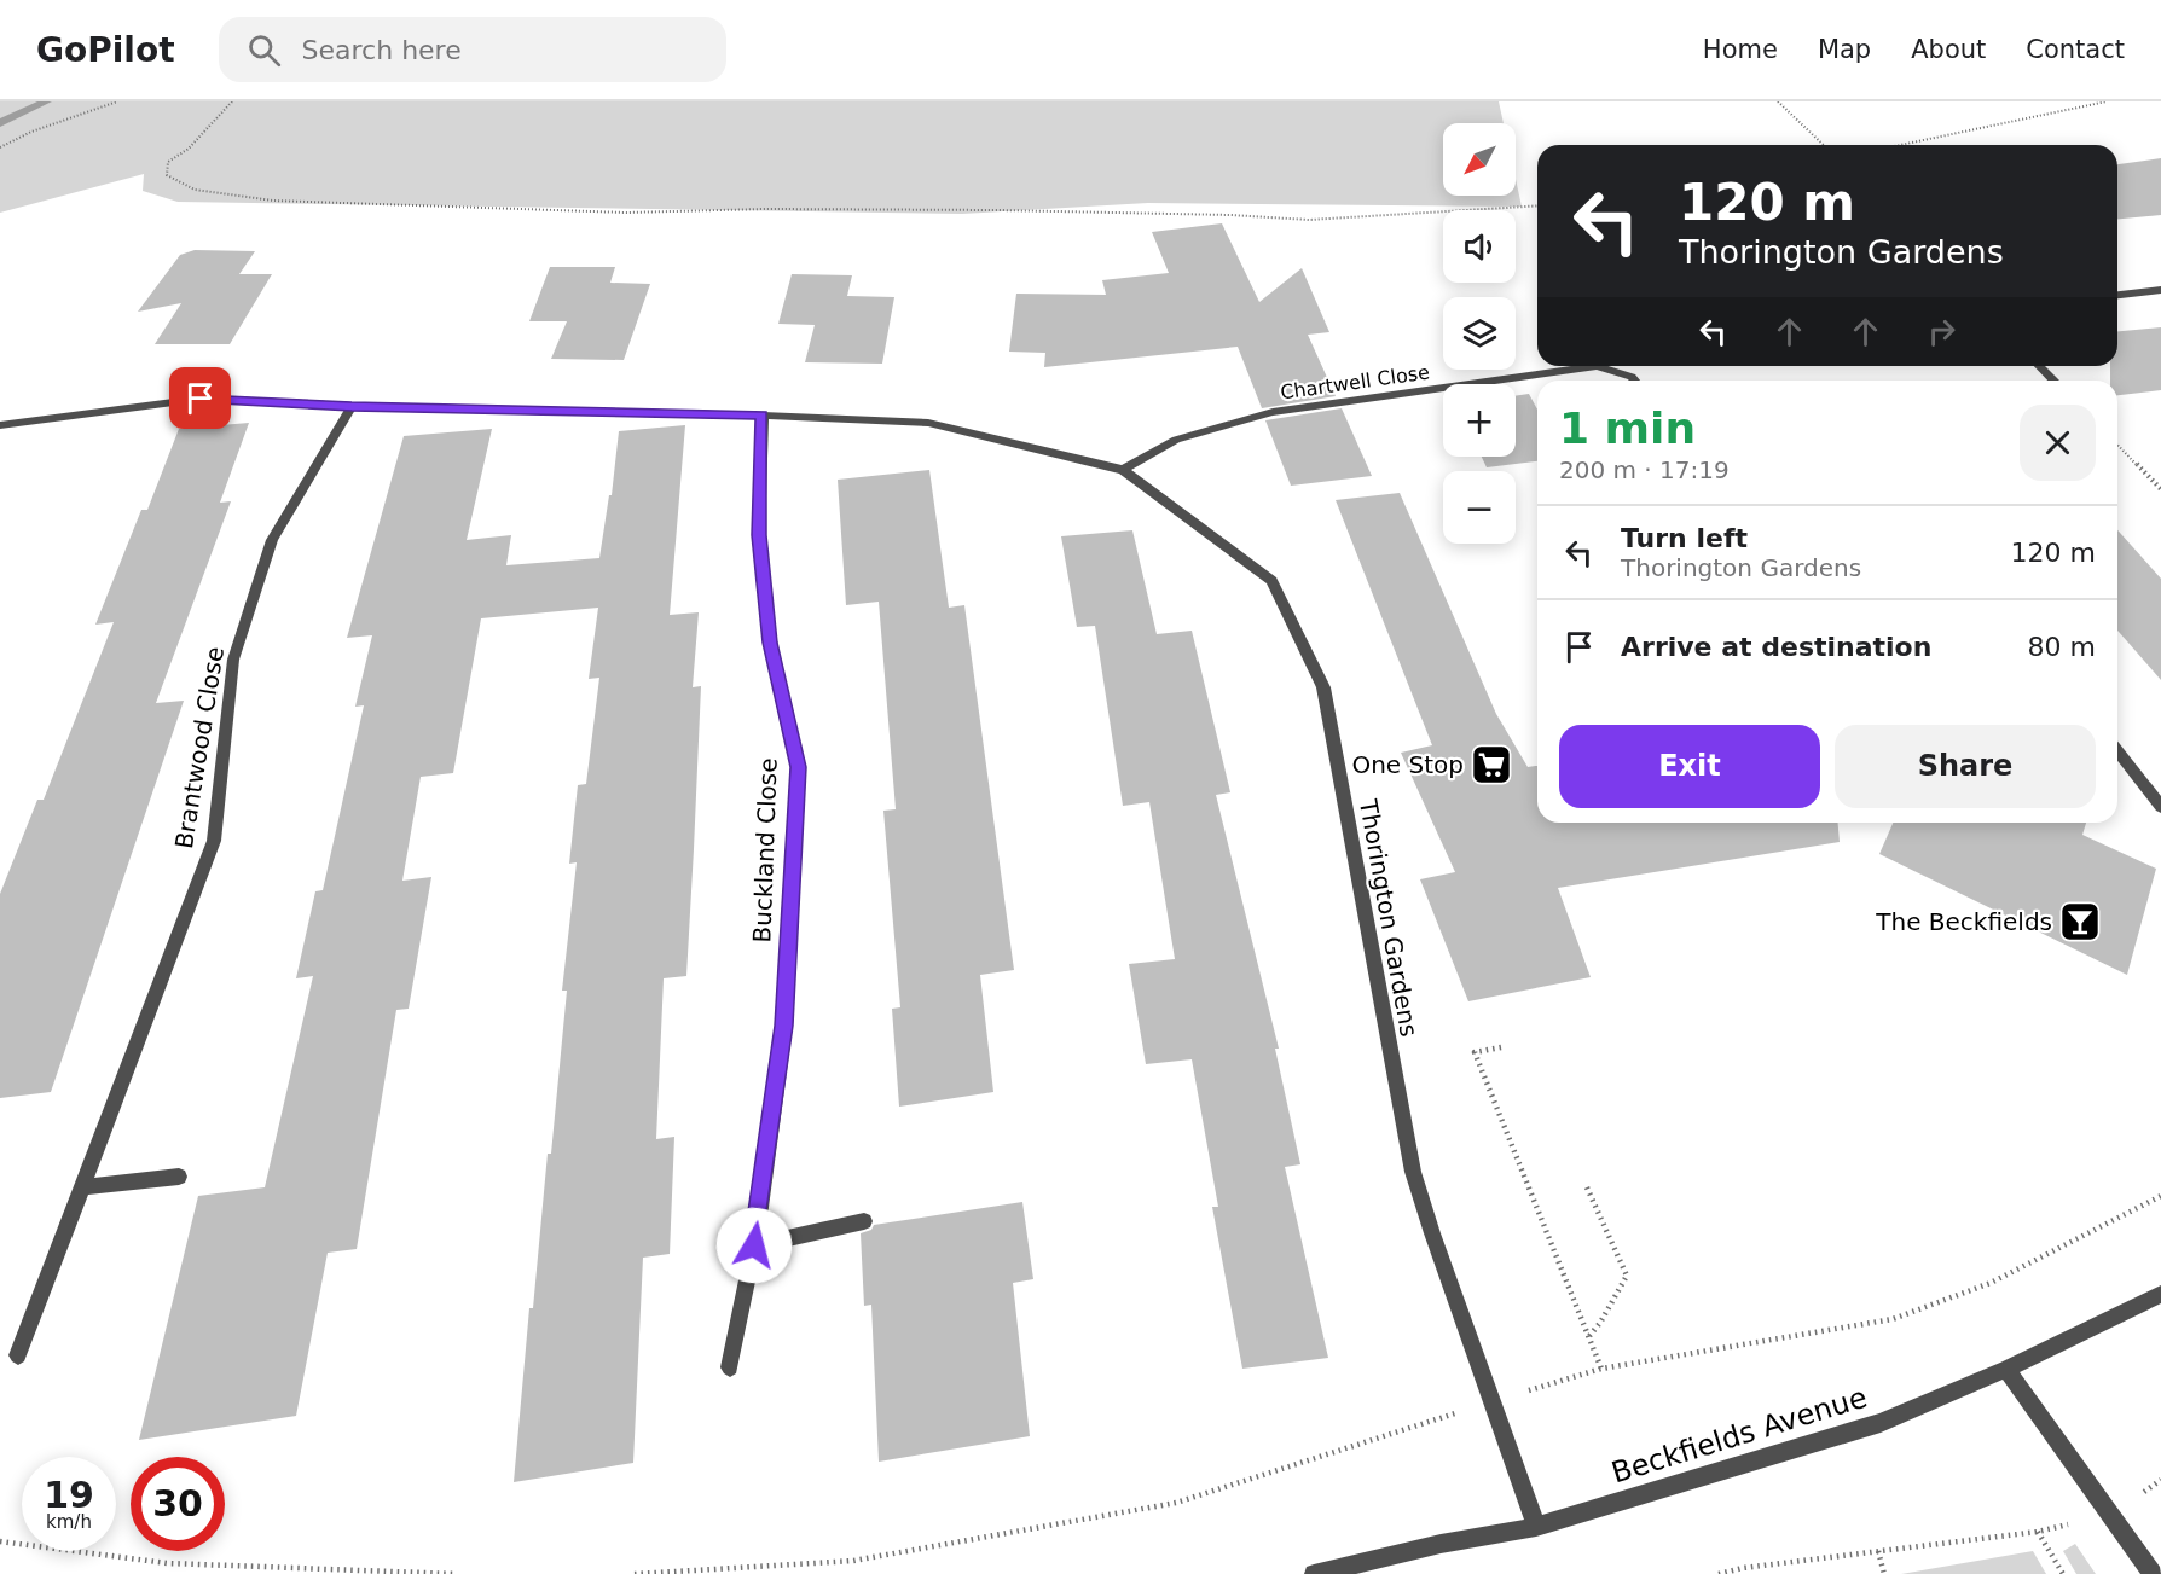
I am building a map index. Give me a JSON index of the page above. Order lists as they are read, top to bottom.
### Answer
{
  "streets": {
    "street": [
      "Chartwell Close",
      "Brantwood Close",
      "Buckland Close",
      "Thorington Gardens",
      "Beckfields Avenue"
    ]
  },
  "crossings": [
    ["Chartwell Close", "Thorington Gardens"],
    ["Brantwood Close", "Thorington Gardens"],
    ["Buckland Close", "Thorington Gardens"],
    ["Thorington Gardens", "Beckfields Avenue"]
  ],
  "places": {
    "supermarket": ["One Stop"],
    "bar": ["The Beckfields"]
  },
  "north": "bottom left",
  "page": {
    "header": "GoPilot",
    "search": "Search here",
    "nav": [
      "Home",
      "Map",
      "About",
      "Contact"
    ],
    "map_buttons": ["+", "−"],
    "turn": ["120 m", "Thorington Gardens"],
    "heading": ["1 min", "200 m · 17:19"],
    "list": [
      {
        "name": "Turn left",
        "note": "Thorington Gardens",
        "value": "120 m"
      },
      {
        "name": "Arrive at destination",
        "value": "80 m"
      }
    ],
    "buttons": ["Exit", "Share"],
    "speed": "19 km/h",
    "limit": "30"
  }
}
